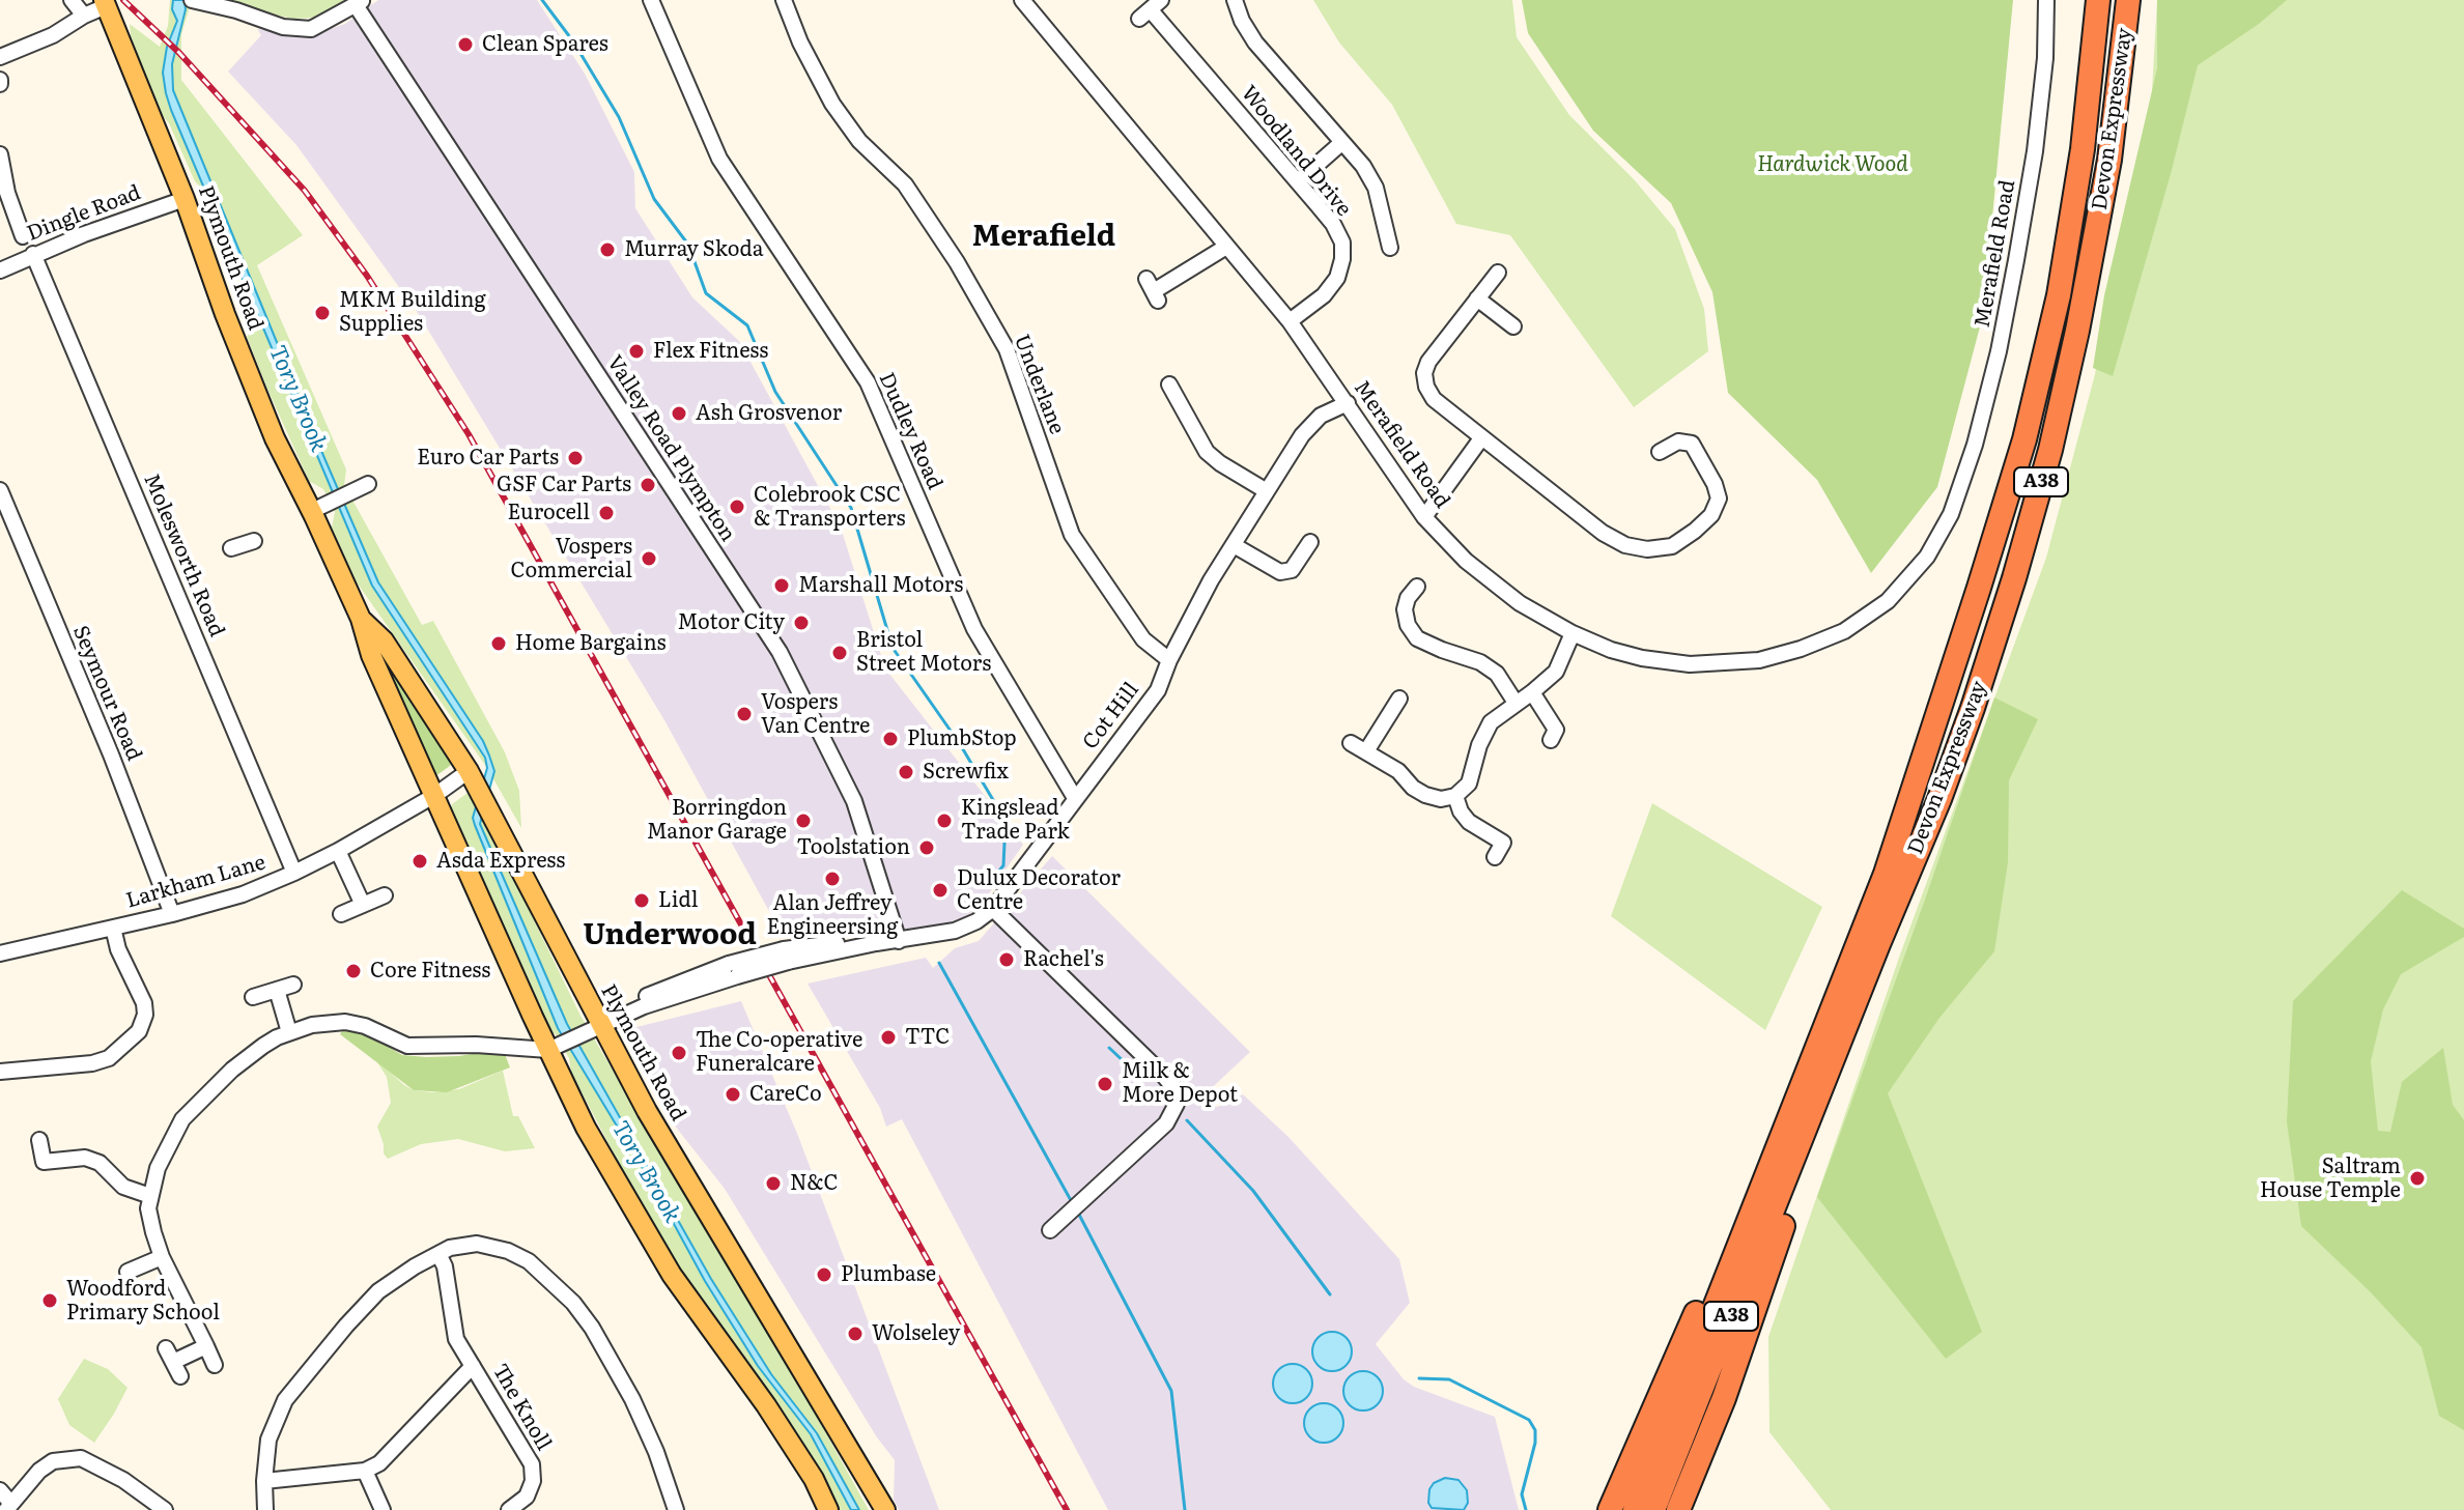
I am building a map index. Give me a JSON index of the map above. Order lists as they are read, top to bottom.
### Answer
{
  "streets": {
    "highway": ["Devon Expressway", "A38"],
    "main road": ["Plymouth Road"],
    "street": [
      "Woodland Drive",
      "Dingle Road",
      "Merafield Road",
      "Underlane",
      "Dudley Road",
      "Valley Road Plympton",
      "Molesworth Road",
      "Seymour Road",
      "Cot Hill",
      "Larkham Lane",
      "The Knoll"
    ]
  },
  "crossings": [
    ["Devon Expressway", "A38"],
    ["Woodland Drive", "Merafield Road"],
    ["Dingle Road", "Plymouth Road"],
    ["Dingle Road", "Molesworth Road"],
    ["Merafield Road", "Cot Hill"],
    ["Plymouth Road", "Cot Hill"],
    ["Plymouth Road", "Larkham Lane"],
    ["Underlane", "Cot Hill"],
    ["Dudley Road", "Cot Hill"],
    ["Valley Road Plympton", "Cot Hill"],
    ["Molesworth Road", "Larkham Lane"],
    ["Seymour Road", "Larkham Lane"]
  ],
  "districts": ["Merafield", "Underwood"],
  "water": ["Tory Brook"],
  "parks": ["Hardwick Wood"],
  "places": [
    "Clean Spares",
    "Murray Skoda",
    "MKM Building Supplies",
    "Flex Fitness",
    "Ash Grosvenor",
    "Euro Car Parts",
    "GSF Car Parts",
    "Colebrook CSC & Transporters",
    "Eurocell",
    "Vospers Commercial",
    "Marshall Motors",
    "Motor City",
    "Home Bargains",
    "Bristol Street Motors",
    "Vospers Van Centre",
    "PlumbStop",
    "Screwfix",
    "Borringdon Manor Garage",
    "Kingslead Trade Park",
    "Toolstation",
    "Asda Express",
    "Alan Jeffrey Engineersing",
    "Dulux Decorator Centre",
    "Lidl",
    "Rachel's",
    "Core Fitness",
    "TTC",
    "The Co-operative Funeralcare",
    "Milk & More Depot",
    "CareCo",
    "Saltram House Temple",
    "N&C",
    "Plumbase",
    "Woodford Primary School",
    "Wolseley"
  ]
}
